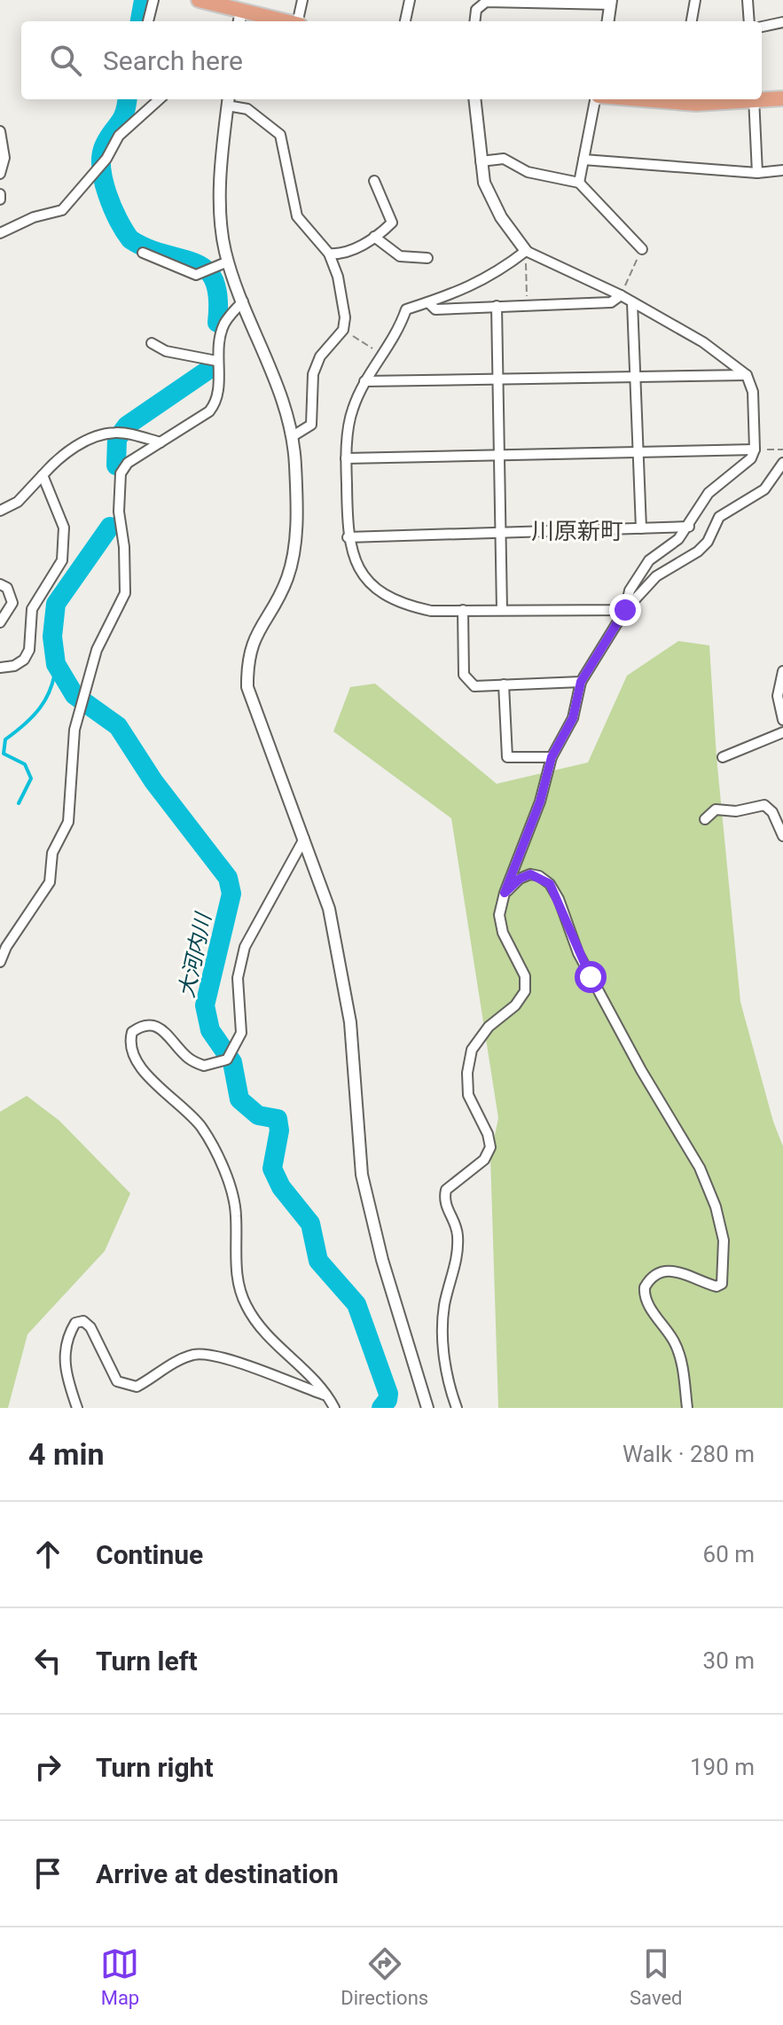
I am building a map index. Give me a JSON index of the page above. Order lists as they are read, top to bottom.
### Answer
{
  "districts": ["川原新町"],
  "water": ["大河内川"],
  "page": {
    "search": "Search here",
    "heading": ["4 min", "Walk · 280 m"],
    "list": [
      ["Continue", "60 m"],
      ["Turn left", "30 m"],
      ["Turn right", "190 m"],
      "Arrive at destination"
    ],
    "nav": ["Map", "Directions", "Saved"]
  }
}
